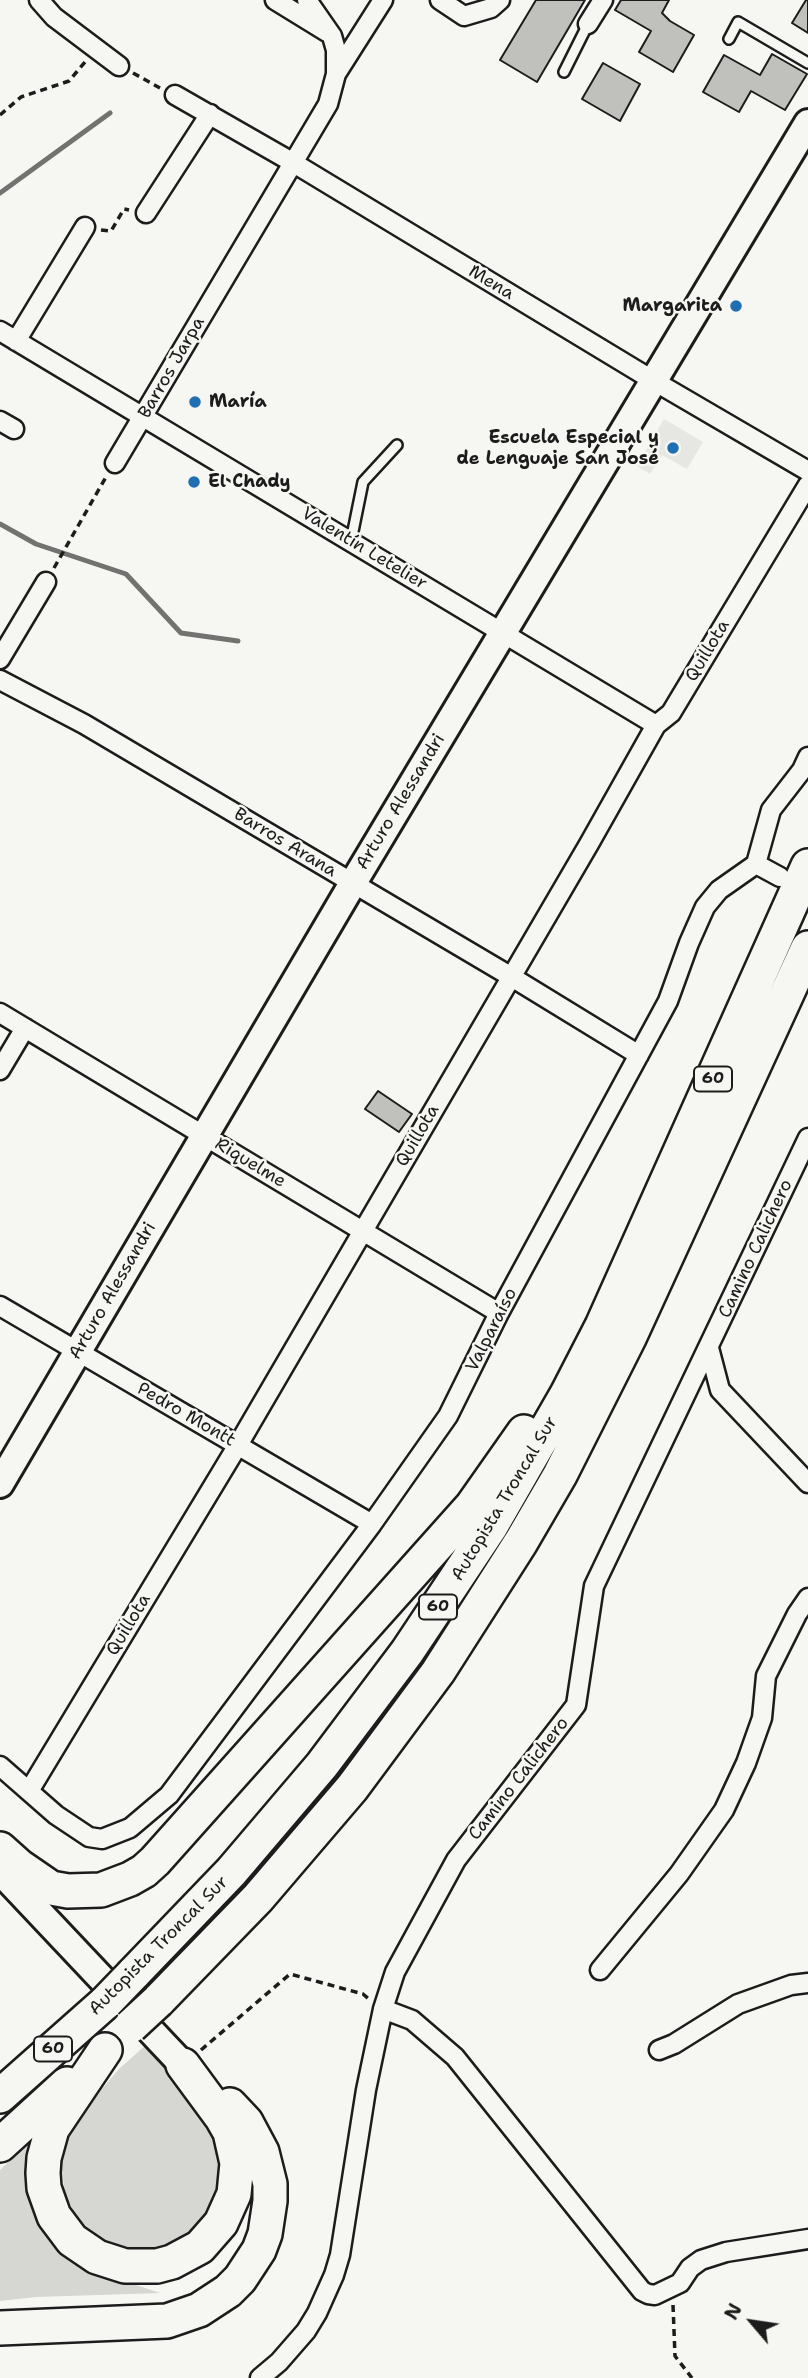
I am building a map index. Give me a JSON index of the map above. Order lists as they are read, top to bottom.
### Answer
{
  "streets": {
    "highway": ["60", "Autopista Troncal Sur"],
    "main road": ["Arturo Alessandri"],
    "street": [
      "Mena",
      "Barros Jarpa",
      "Valentín Letelier",
      "Quillota",
      "Barros Arana",
      "Riquelme",
      "Camino Calichero",
      "Valparaíso",
      "Pedro Montt"
    ]
  },
  "crossings": [
    ["Mena", "Barros Jarpa"],
    ["Mena", "Arturo Alessandri"],
    ["Barros Jarpa", "Valentín Letelier"],
    ["Valentín Letelier", "Quillota"],
    ["Valentín Letelier", "Arturo Alessandri"],
    ["Quillota", "Barros Arana"],
    ["Quillota", "Riquelme"],
    ["Quillota", "Valparaíso"],
    ["Quillota", "Pedro Montt"],
    ["Arturo Alessandri", "Barros Arana"],
    ["Arturo Alessandri", "Riquelme"],
    ["Arturo Alessandri", "Pedro Montt"],
    ["Barros Arana", "Valparaíso"],
    ["Riquelme", "Valparaíso"],
    ["Valparaíso", "Pedro Montt"]
  ],
  "places": [
    "Margarita",
    "María",
    "Escuela Especial y de Lenguaje San José",
    "El Chady"
  ],
  "north": "top left"
}
